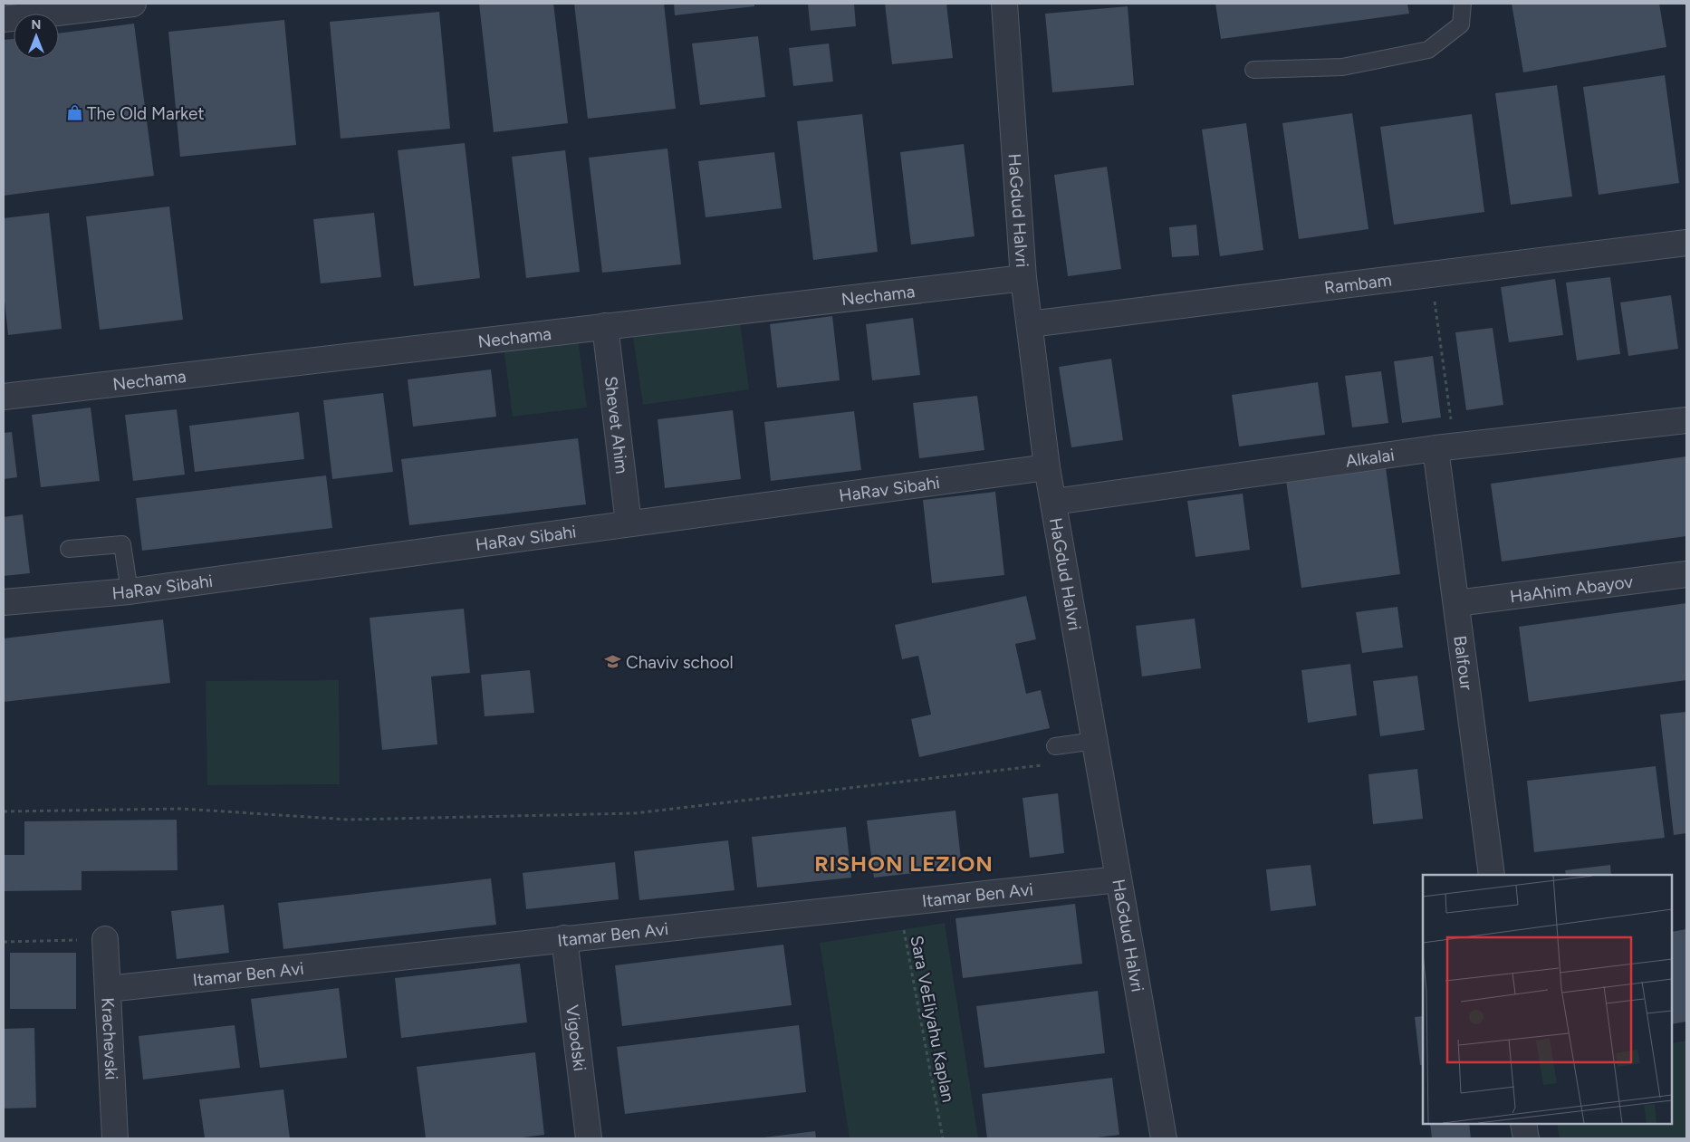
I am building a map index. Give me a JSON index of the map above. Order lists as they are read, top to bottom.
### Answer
{
  "streets": {
    "street": [
      "HaGdud HaIvri",
      "Rambam",
      "Nechama",
      "Shevet Ahim",
      "Alkalai",
      "HaRav Sibahi",
      "HaAhim Abayov",
      "Balfour",
      "Itamar Ben Avi",
      "Krachevski",
      "Vigodski"
    ],
    "path": ["Sara VeEliyahu Kaplan"]
  },
  "crossings": [
    ["HaGdud HaIvri", "Rambam"],
    ["HaGdud HaIvri", "Nechama"],
    ["HaGdud HaIvri", "Alkalai"],
    ["HaGdud HaIvri", "HaRav Sibahi"],
    ["HaGdud HaIvri", "Itamar Ben Avi"],
    ["Nechama", "Shevet Ahim"],
    ["Shevet Ahim", "HaRav Sibahi"],
    ["Alkalai", "Balfour"],
    ["HaAhim Abayov", "Balfour"],
    ["Itamar Ben Avi", "Sara VeEliyahu Kaplan"],
    ["Itamar Ben Avi", "Krachevski"],
    ["Itamar Ben Avi", "Vigodski"]
  ],
  "districts": ["RISHON LEZION"],
  "places": {
    "shop": ["The Old Market"],
    "school or university": ["Chaviv school"]
  },
  "north": "top"
}
